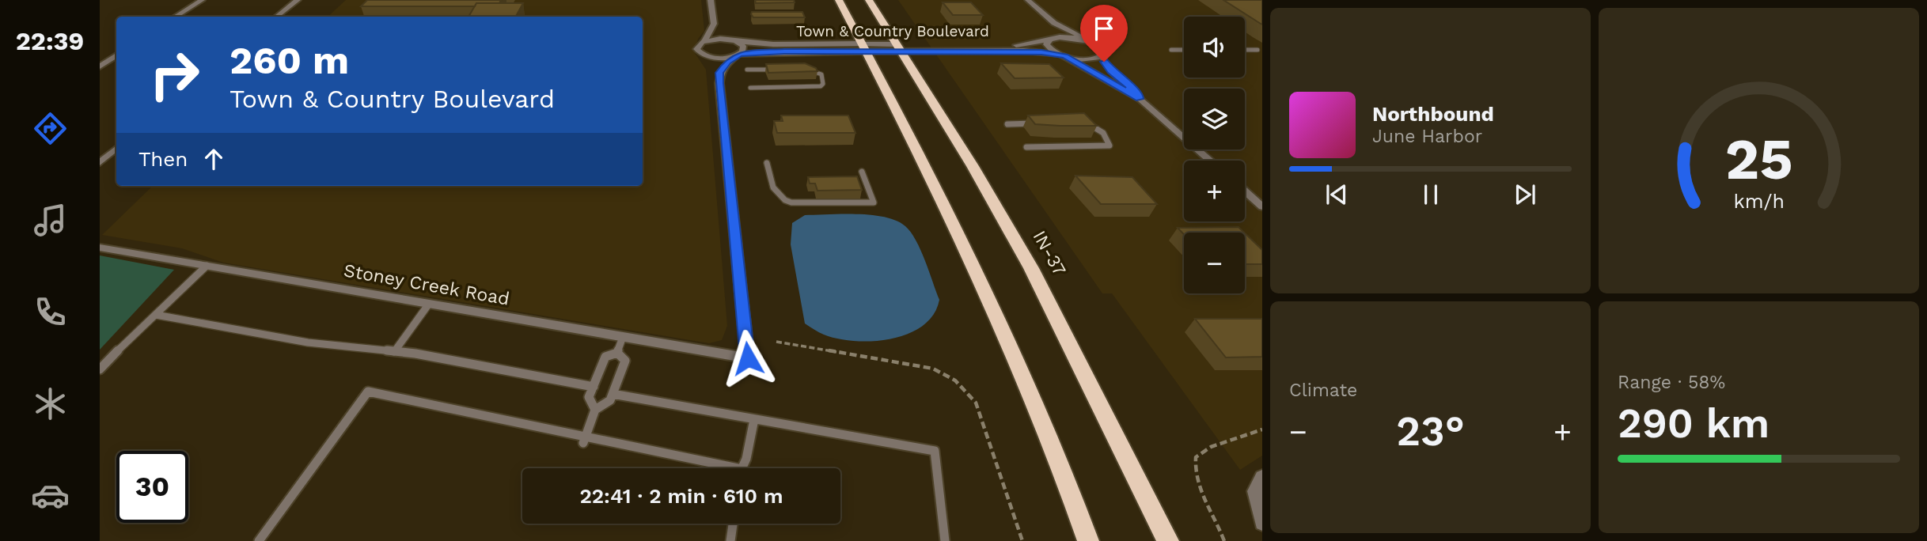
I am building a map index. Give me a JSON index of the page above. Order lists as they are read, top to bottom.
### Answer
{
  "streets": {
    "highway": ["IN-37"],
    "street": ["Town & Country Boulevard", "Stoney Creek Road"]
  },
  "crossings": [
    ["Town & Country Boulevard", "IN-37"]
  ],
  "page": {
    "tabs": "22:39",
    "map_buttons": ["+", "−"],
    "turn": ["260 m", "Town & Country Boulevard"],
    "song": ["Northbound", "June Harbor"],
    "then": "Then",
    "tile": [
      "Climate",
      ["Range · 58%", "290 km"]
    ],
    "heat": ["−", "23°", "+"],
    "limit": "30",
    "trip": "22:41 · 2 min · 610 m",
    "gauge": ["25", "km/h"]
  }
}
